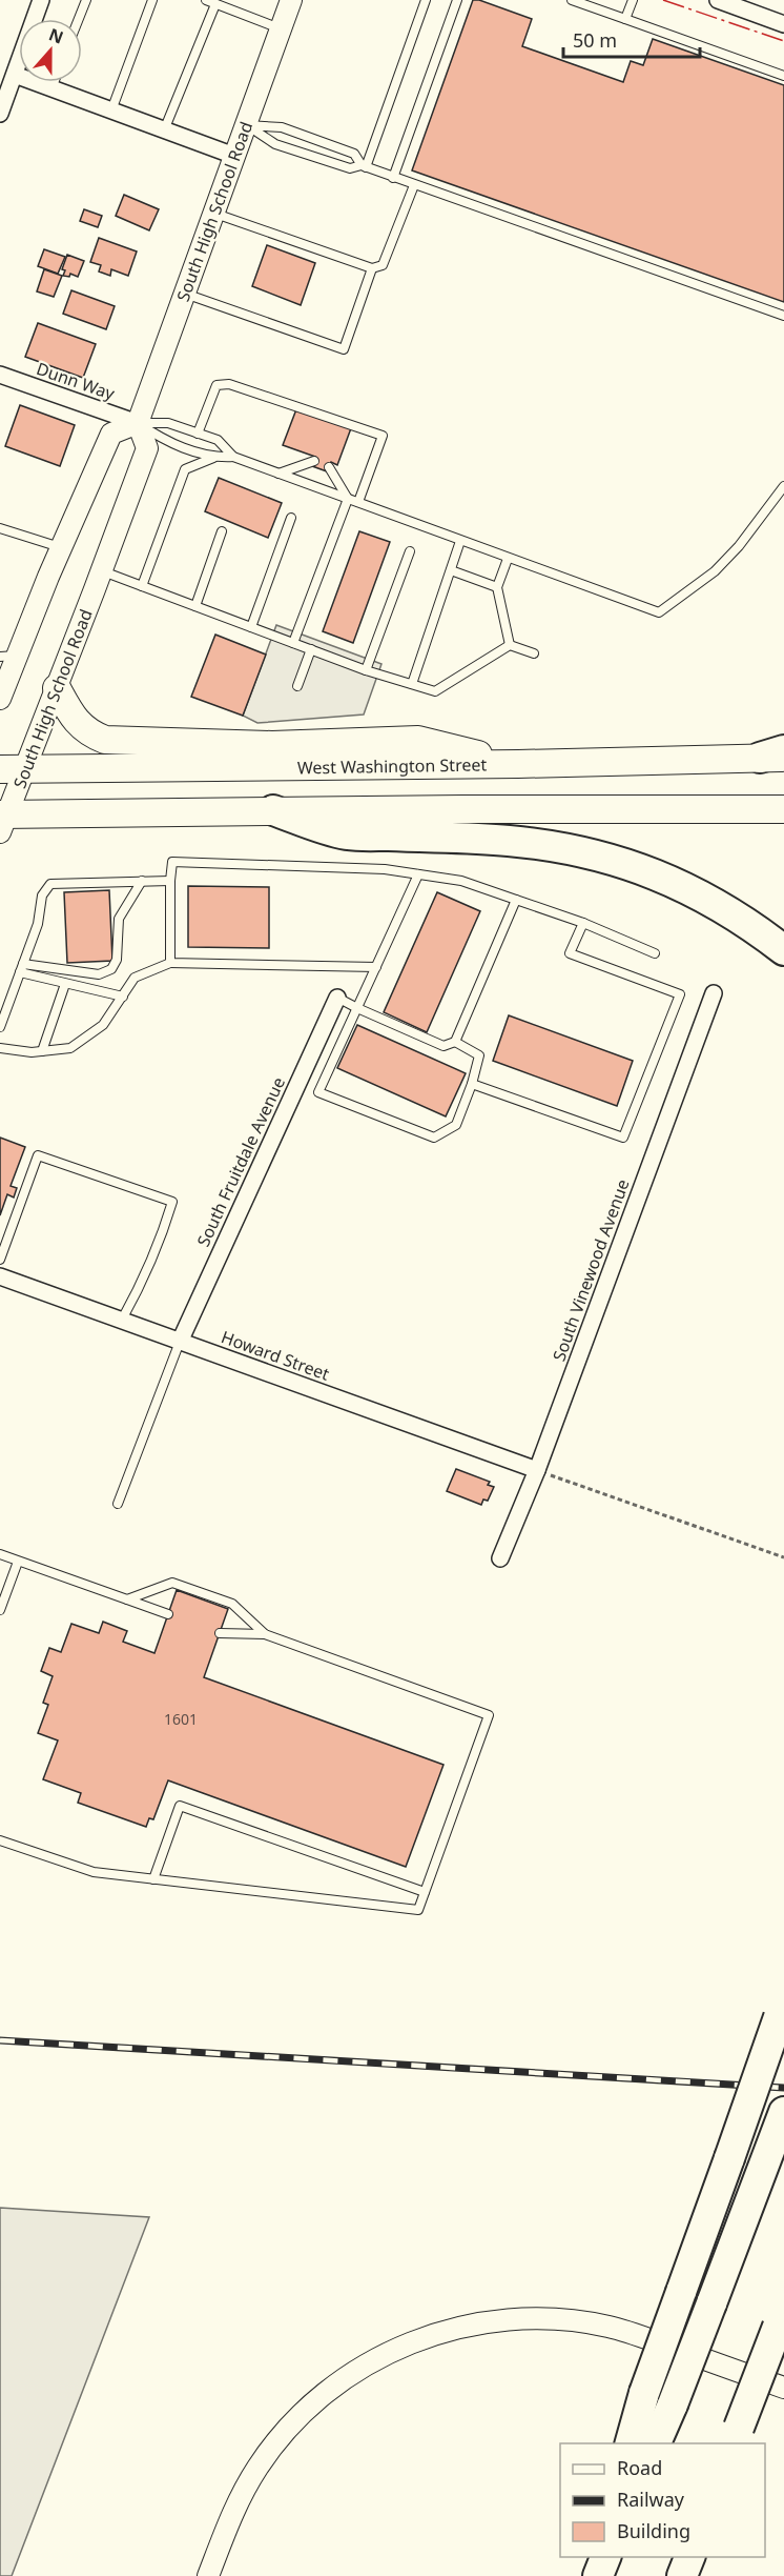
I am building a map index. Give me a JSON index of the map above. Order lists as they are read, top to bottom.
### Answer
{
  "streets": {
    "main road": ["West Washington Street"],
    "street": [
      "South High School Road",
      "Dunn Way",
      "South Fruitdale Avenue",
      "South Vinewood Avenue",
      "Howard Street"
    ]
  },
  "crossings": [
    ["South High School Road", "Dunn Way"],
    ["South High School Road", "West Washington Street"],
    ["South Fruitdale Avenue", "Howard Street"],
    ["South Vinewood Avenue", "Howard Street"]
  ],
  "house_numbers": ["1601"],
  "legend": ["Road", "Railway", "Building"],
  "scale_bar": "50 m",
  "north": "top"
}
